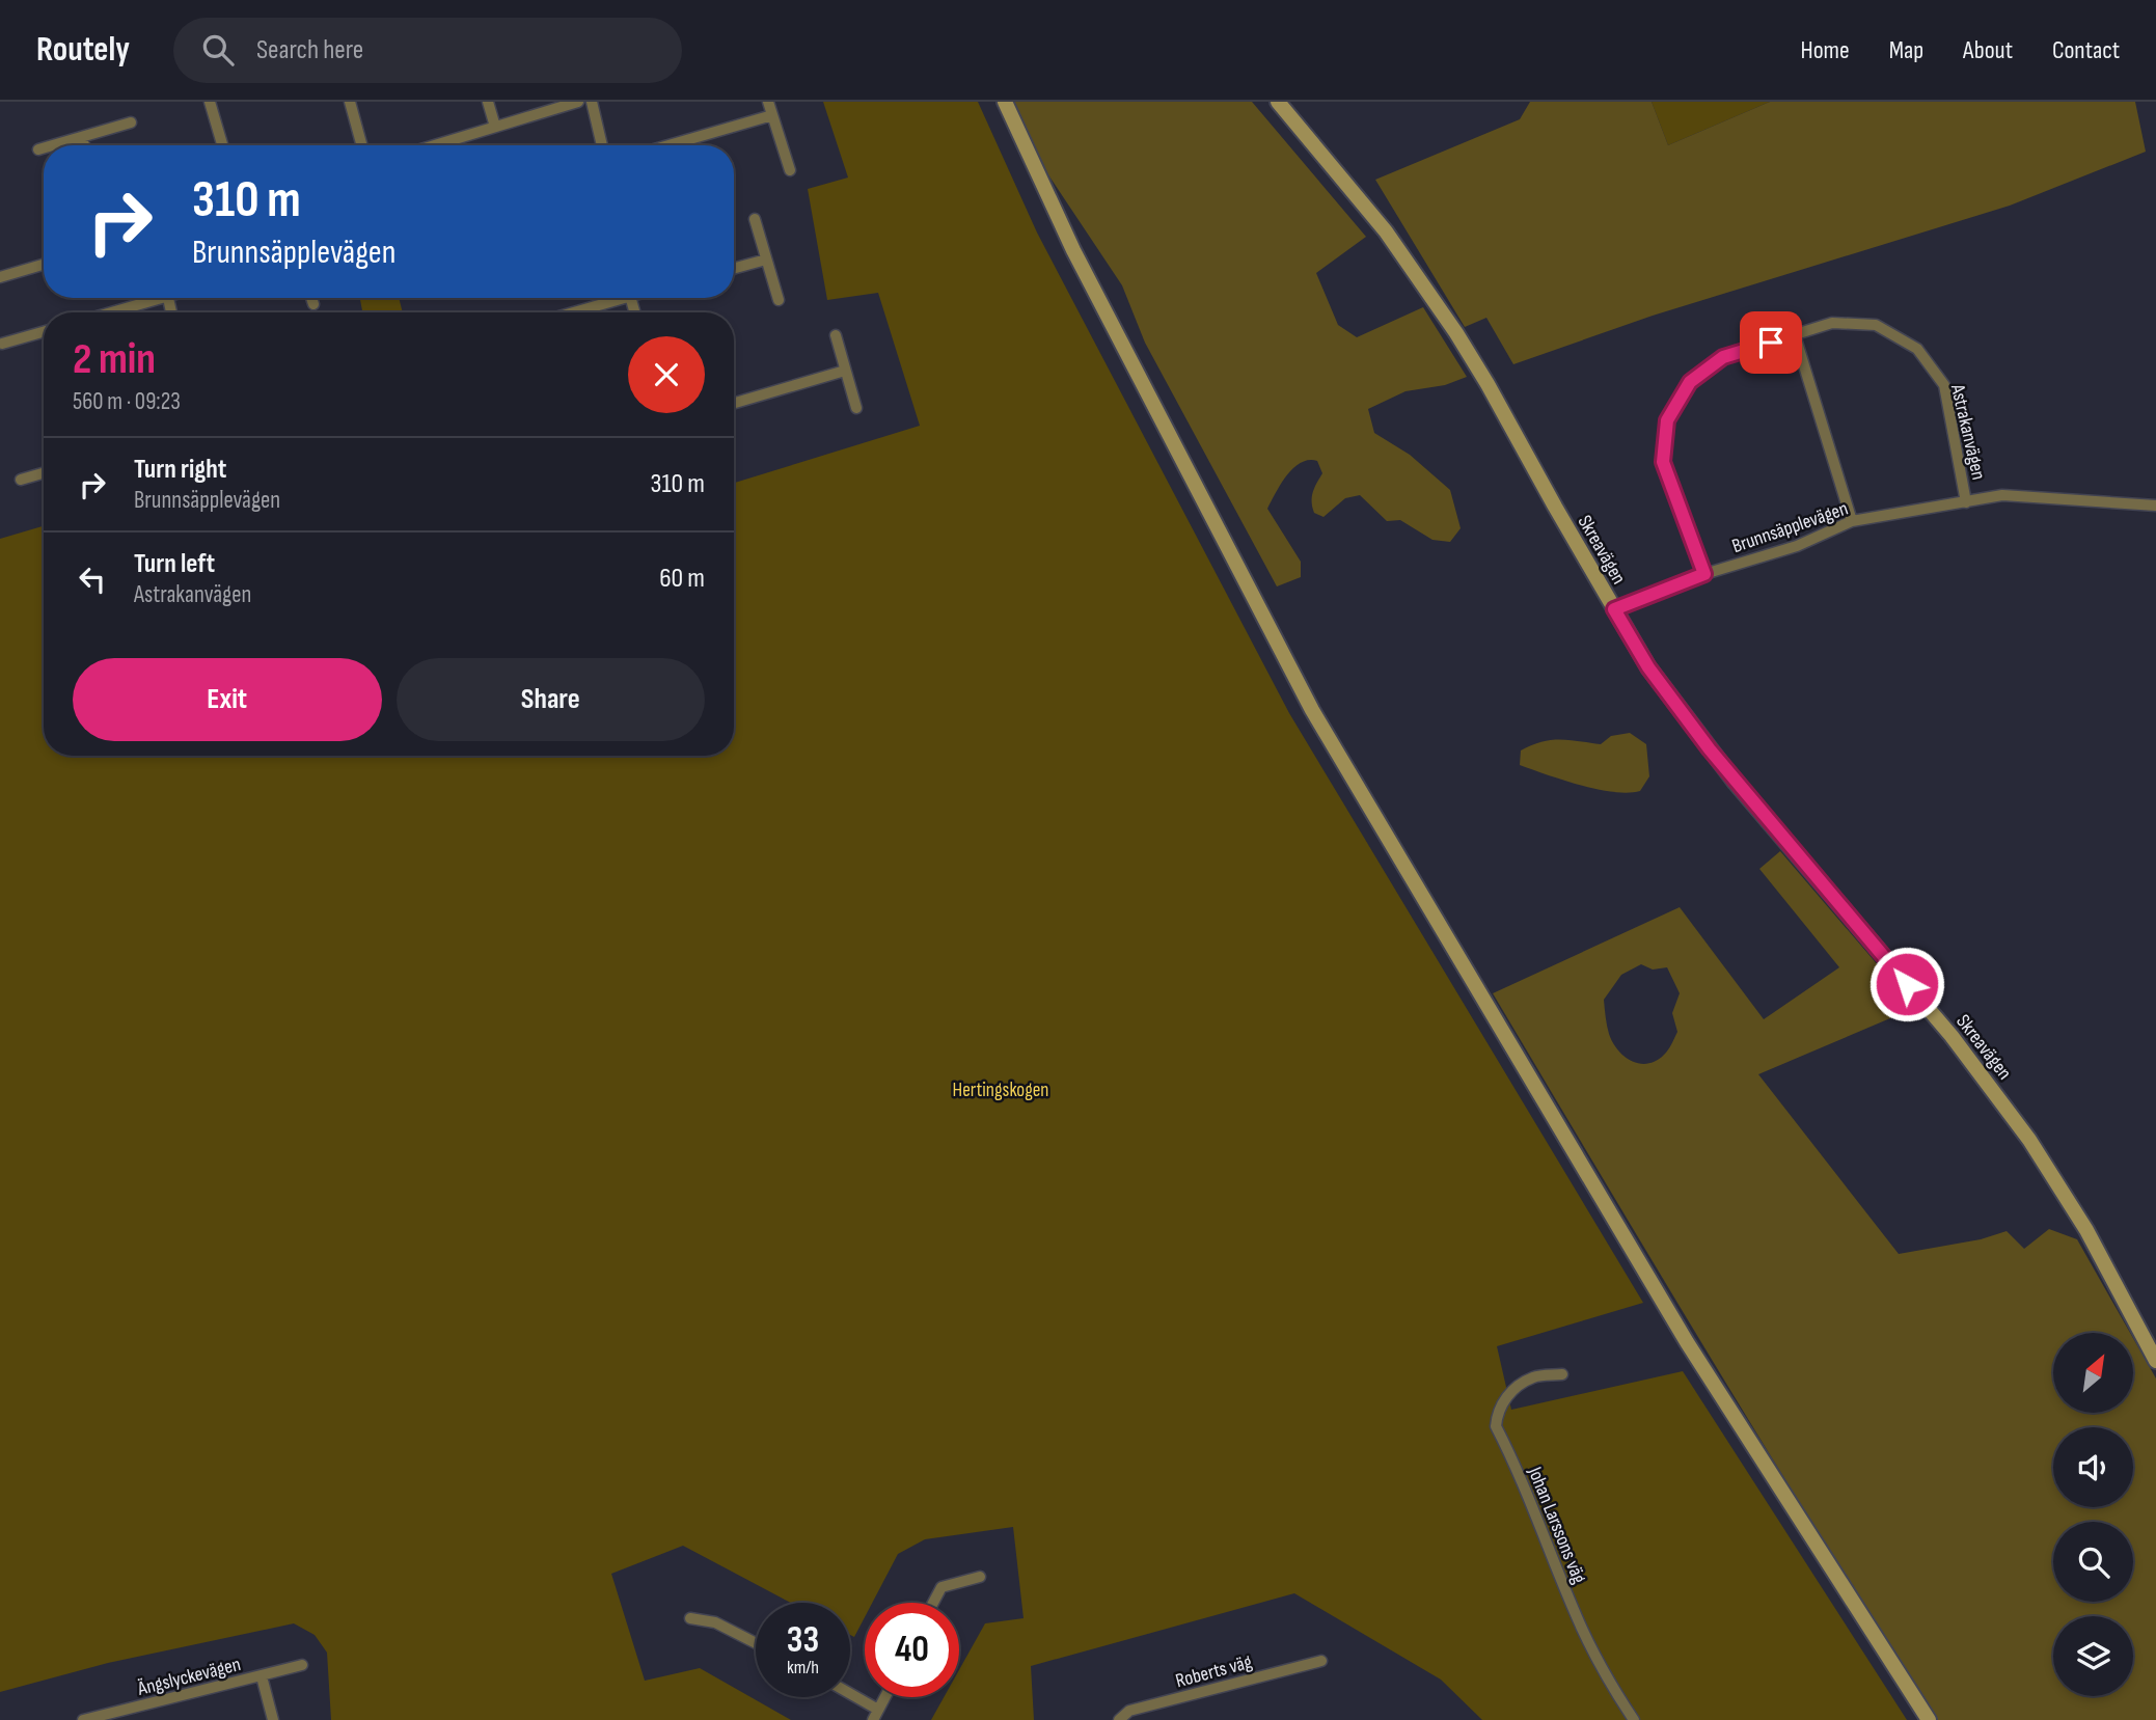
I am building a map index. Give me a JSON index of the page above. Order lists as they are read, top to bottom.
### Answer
{
  "streets": {
    "main road": ["Skreavägen"],
    "street": [
      "Astrakanvägen",
      "Brunnsäpplevägen",
      "Johan Larssons väg",
      "Roberts väg",
      "Ängslyckevägen"
    ]
  },
  "crossings": [
    ["Astrakanvägen", "Brunnsäpplevägen"],
    ["Brunnsäpplevägen", "Skreavägen"]
  ],
  "parks": ["Hertingskogen"],
  "north": "top right",
  "page": {
    "header": "Routely",
    "search": "Search here",
    "nav": [
      "Home",
      "Map",
      "About",
      "Contact"
    ],
    "turn": ["310 m", "Brunnsäpplevägen"],
    "heading": ["2 min", "560 m · 09:23"],
    "list": [
      {
        "name": "Turn right",
        "note": "Brunnsäpplevägen",
        "value": "310 m"
      },
      {
        "name": "Turn left",
        "note": "Astrakanvägen",
        "value": "60 m"
      }
    ],
    "buttons": ["Exit", "Share"],
    "speed": "33 km/h",
    "limit": "40"
  }
}
